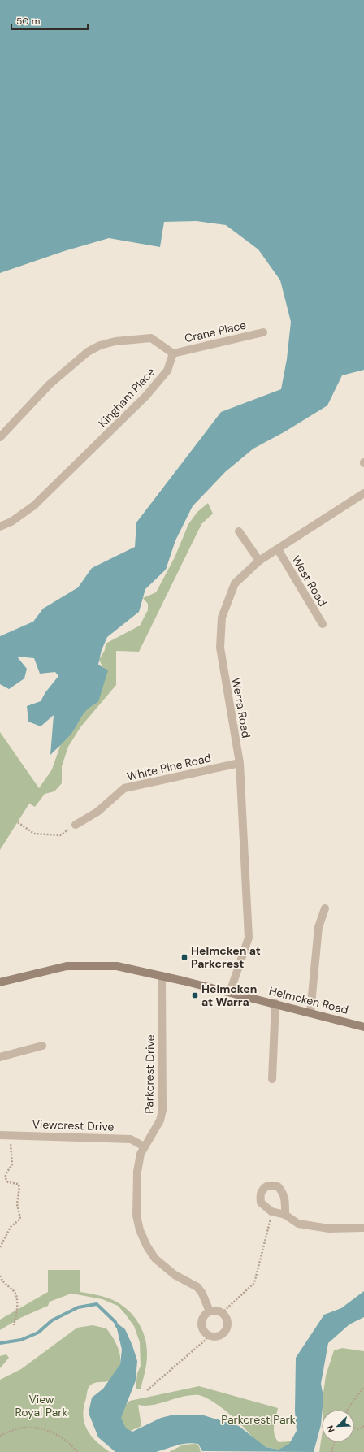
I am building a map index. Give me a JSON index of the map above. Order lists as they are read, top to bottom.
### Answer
{
  "streets": {
    "main road": ["Helmcken Road"],
    "street": [
      "Crane Place",
      "Kingham Place",
      "West Road",
      "Werra Road",
      "White Pine Road",
      "Parkcrest Drive",
      "Viewcrest Drive"
    ]
  },
  "crossings": [
    ["Crane Place", "Kingham Place"],
    ["West Road", "Werra Road"],
    ["Werra Road", "White Pine Road"],
    ["Werra Road", "Helmcken Road"],
    ["Helmcken Road", "Parkcrest Drive"],
    ["Parkcrest Drive", "Viewcrest Drive"]
  ],
  "parks": ["View Royal Park", "Parkcrest Park"],
  "places": {
    "transit": ["Helmcken at Parkcrest", "Helmcken at Warra"]
  },
  "scale_bar": "50 m",
  "north": "bottom left"
}
